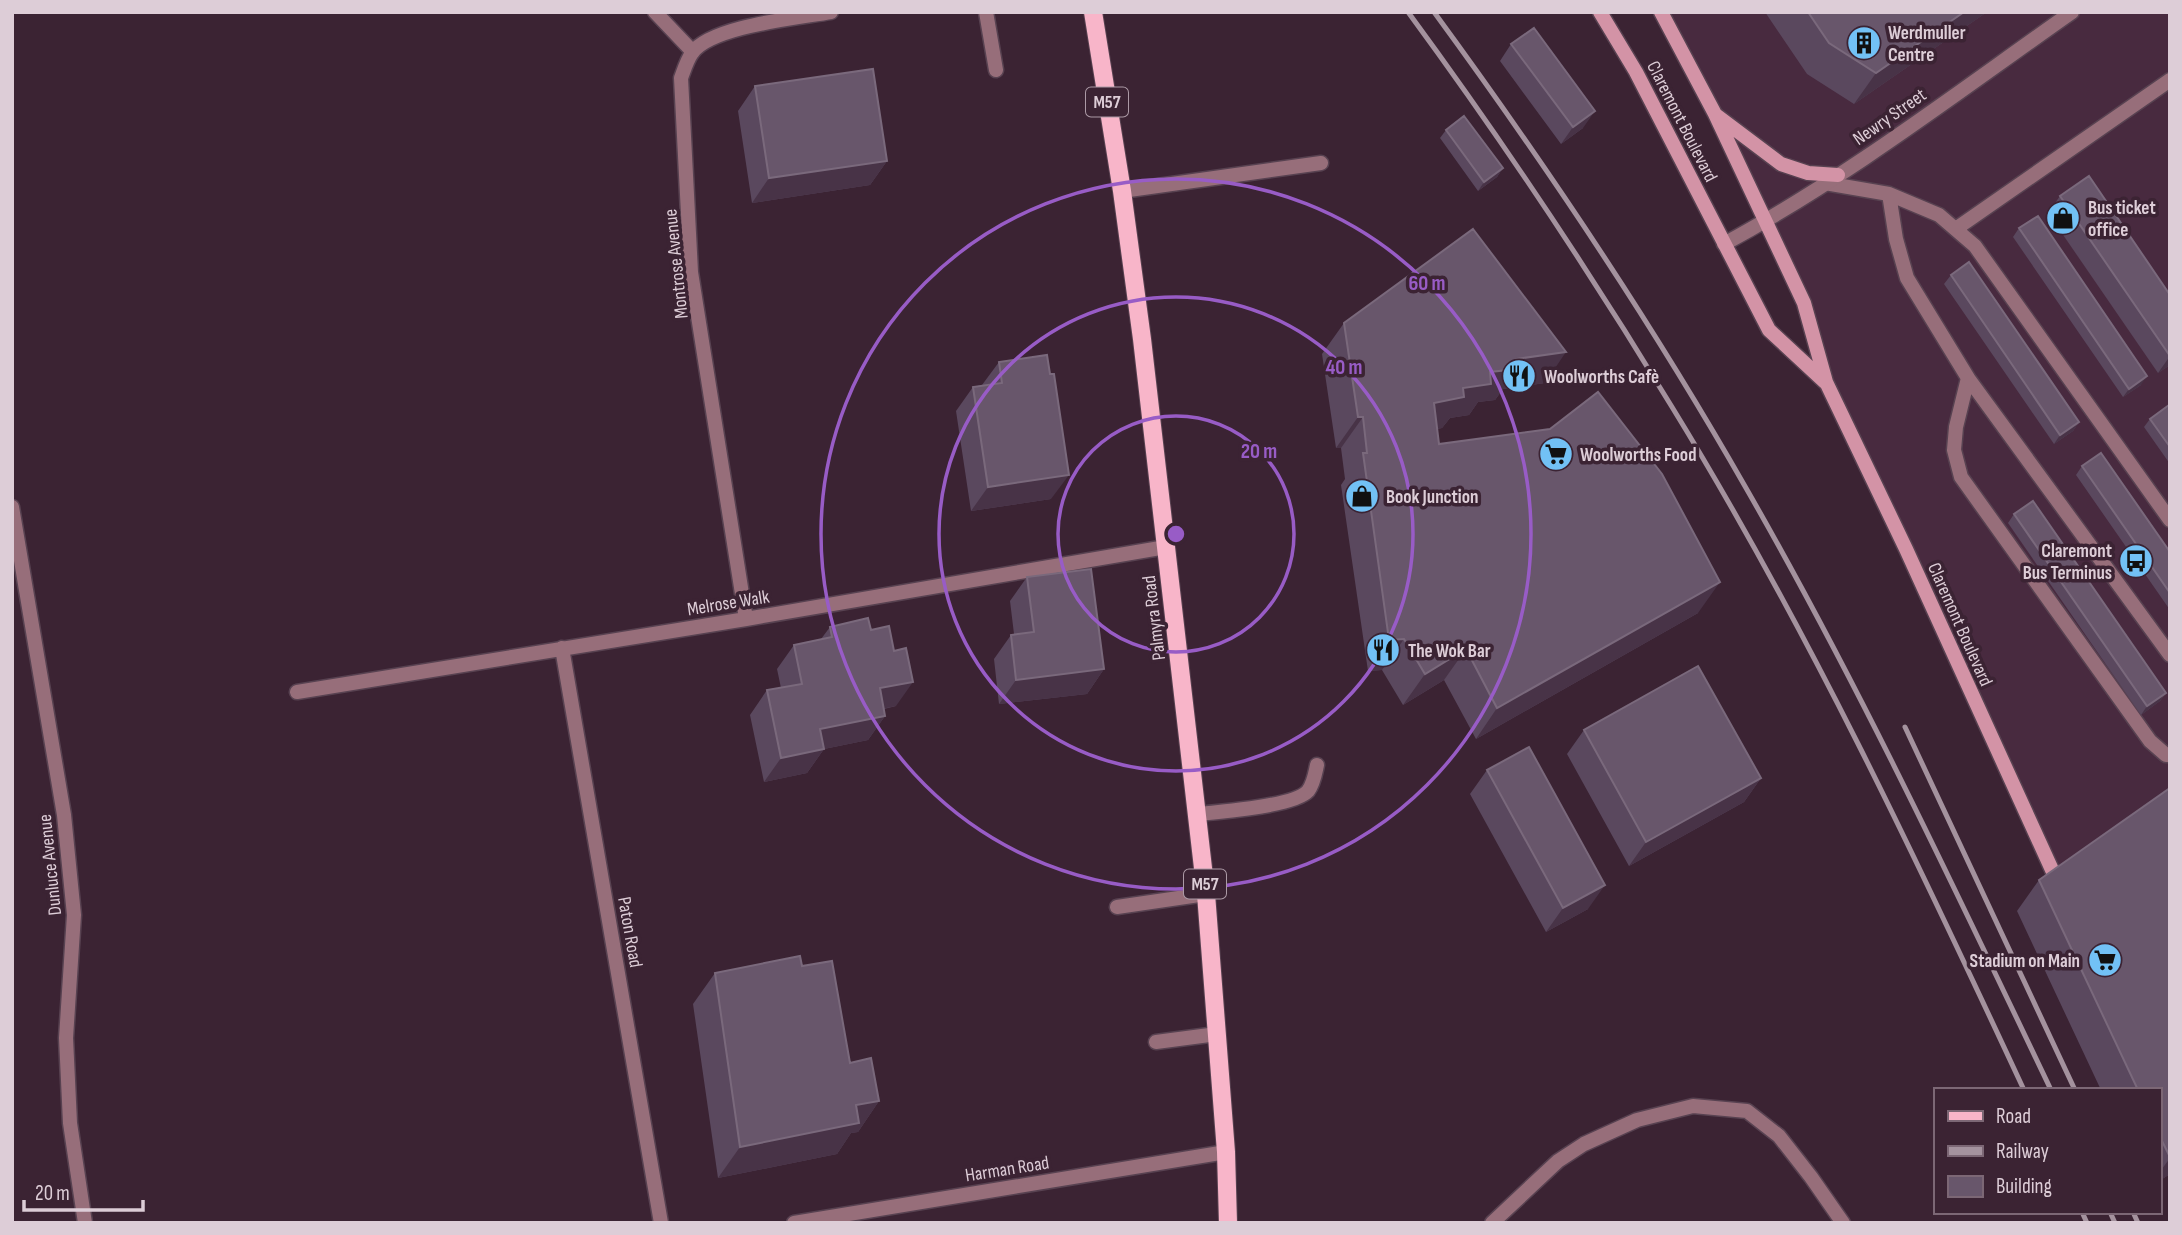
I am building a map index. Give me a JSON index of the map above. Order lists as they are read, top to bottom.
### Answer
{
  "streets": {
    "main road": ["M57", "Palmyra Road"],
    "street": [
      "Newry Street",
      "Claremont Boulevard",
      "Montrose Avenue",
      "Melrose Walk",
      "Dunluce Avenue",
      "Paton Road",
      "Harman Road"
    ]
  },
  "crossings": [
    ["Newry Street", "Claremont Boulevard"],
    ["Montrose Avenue", "Melrose Walk"],
    ["Melrose Walk", "Palmyra Road"],
    ["Melrose Walk", "Paton Road"],
    ["Palmyra Road", "Harman Road"]
  ],
  "places": {
    "building": ["Werdmuller Centre"],
    "shop": ["Bus ticket office", "Book Junction"],
    "restaurant": ["Woolworths Cafè", "The Wok Bar"],
    "supermarket": ["Woolworths Food", "Stadium on Main"],
    "bus stop": ["Claremont Bus Terminus"]
  },
  "legend": ["Road", "Railway", "Building"],
  "scale_bar": "20 m",
  "rings": ["60 m", "40 m", "20 m"]
}
